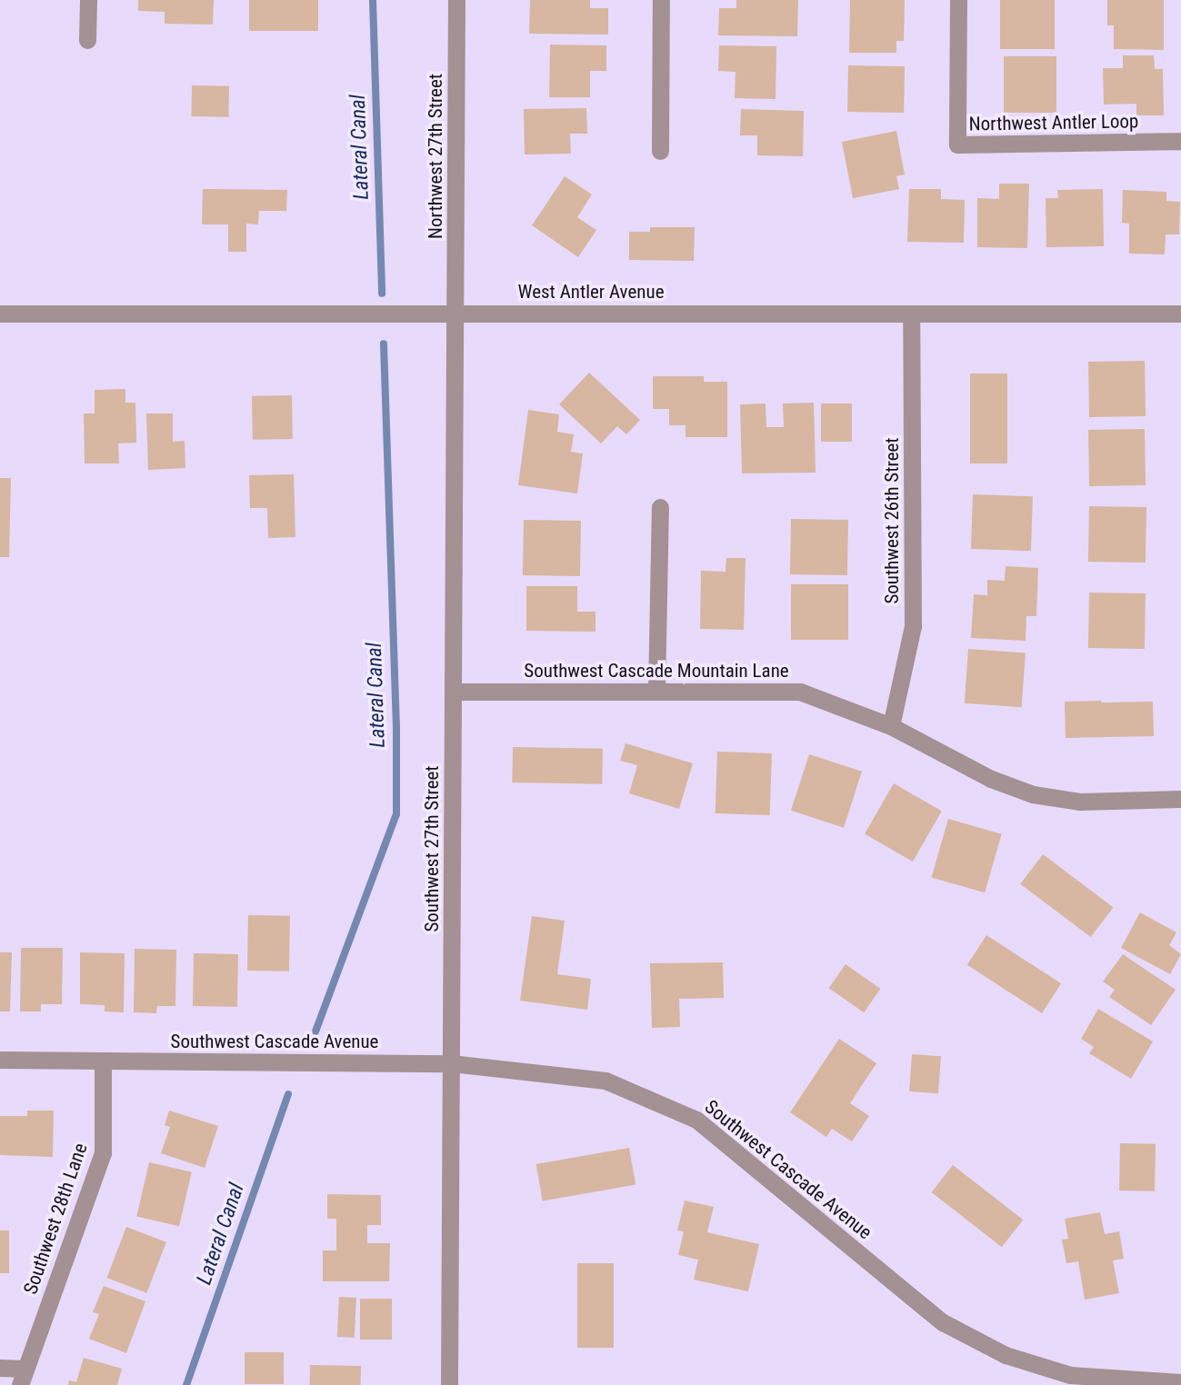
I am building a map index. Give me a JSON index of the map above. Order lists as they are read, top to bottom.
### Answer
{
  "streets": {
    "street": [
      "Northwest Antler Loop",
      "Northwest 27th Street",
      "West Antler Avenue",
      "Southwest 26th Street",
      "Southwest Cascade Mountain Lane",
      "Southwest 27th Street",
      "Southwest Cascade Avenue",
      "Southwest 28th Lane"
    ]
  },
  "crossings": [
    ["Northwest 27th Street", "West Antler Avenue"],
    ["Northwest 27th Street", "Southwest 27th Street"],
    ["West Antler Avenue", "Southwest 26th Street"],
    ["West Antler Avenue", "Southwest 27th Street"],
    ["Southwest 26th Street", "Southwest Cascade Mountain Lane"],
    ["Southwest Cascade Mountain Lane", "Southwest 27th Street"],
    ["Southwest 27th Street", "Southwest Cascade Avenue"],
    ["Southwest Cascade Avenue", "Southwest 28th Lane"]
  ],
  "water": ["Lateral Canal"]
}
